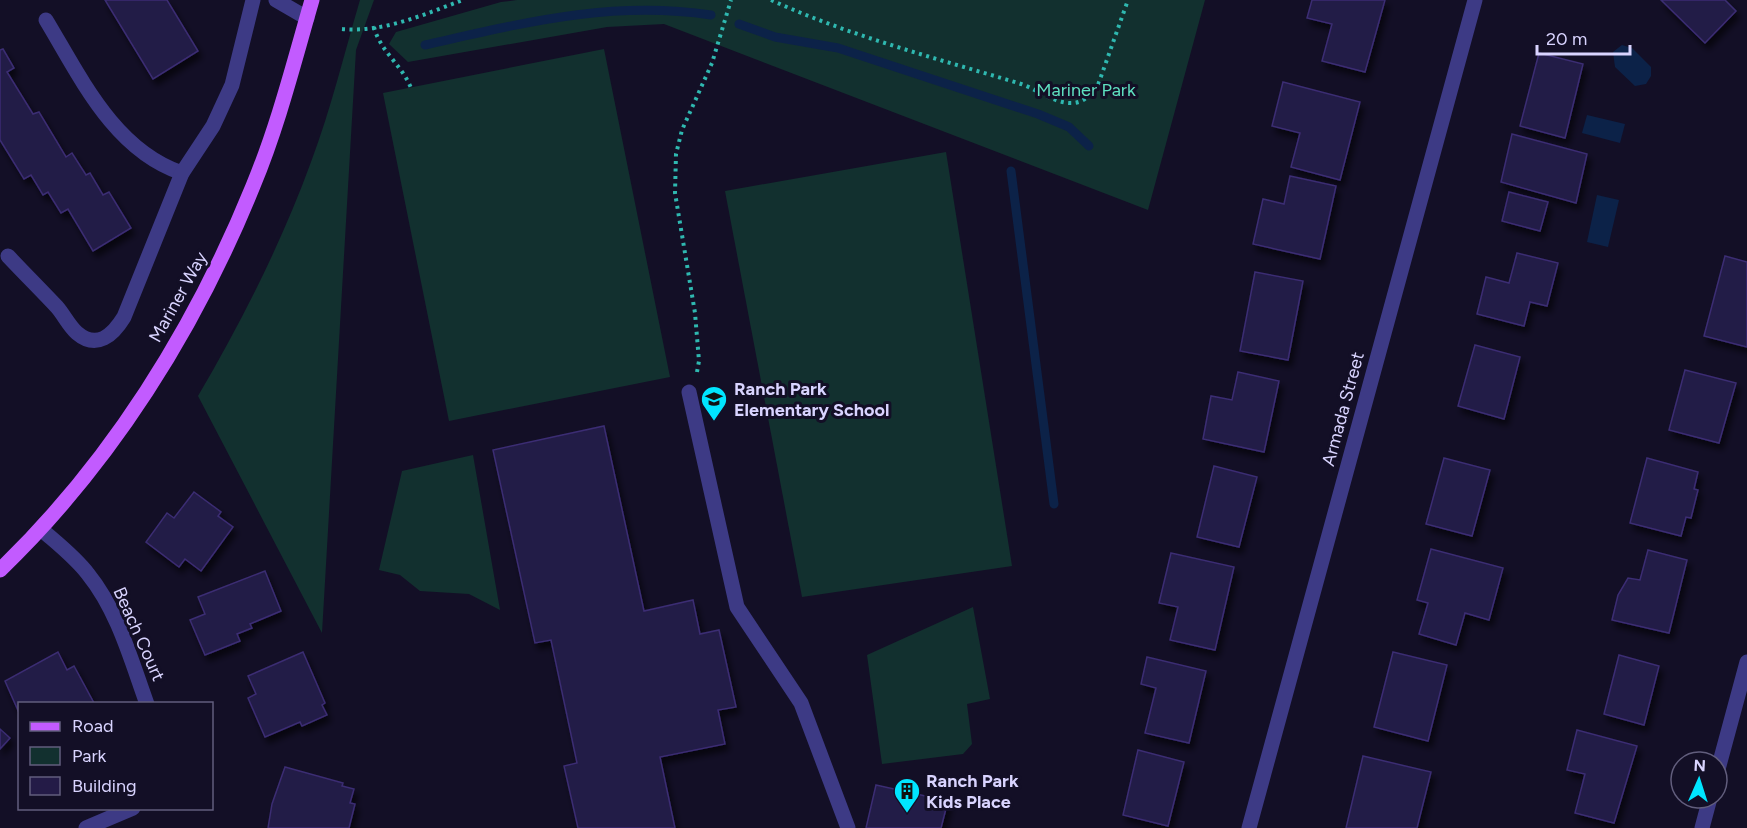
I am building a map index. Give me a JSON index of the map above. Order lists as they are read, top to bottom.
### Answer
{
  "streets": {
    "main road": ["Mariner Way"],
    "street": ["Armada Street", "Beach Court"]
  },
  "crossings": [
    ["Mariner Way", "Beach Court"]
  ],
  "parks": ["Mariner Park"],
  "places": {
    "school or university": ["Ranch Park Elementary School"],
    "building": ["Ranch Park Kids Place"]
  },
  "legend": ["Road", "Park", "Building"],
  "scale_bar": "20 m",
  "north": "top"
}
